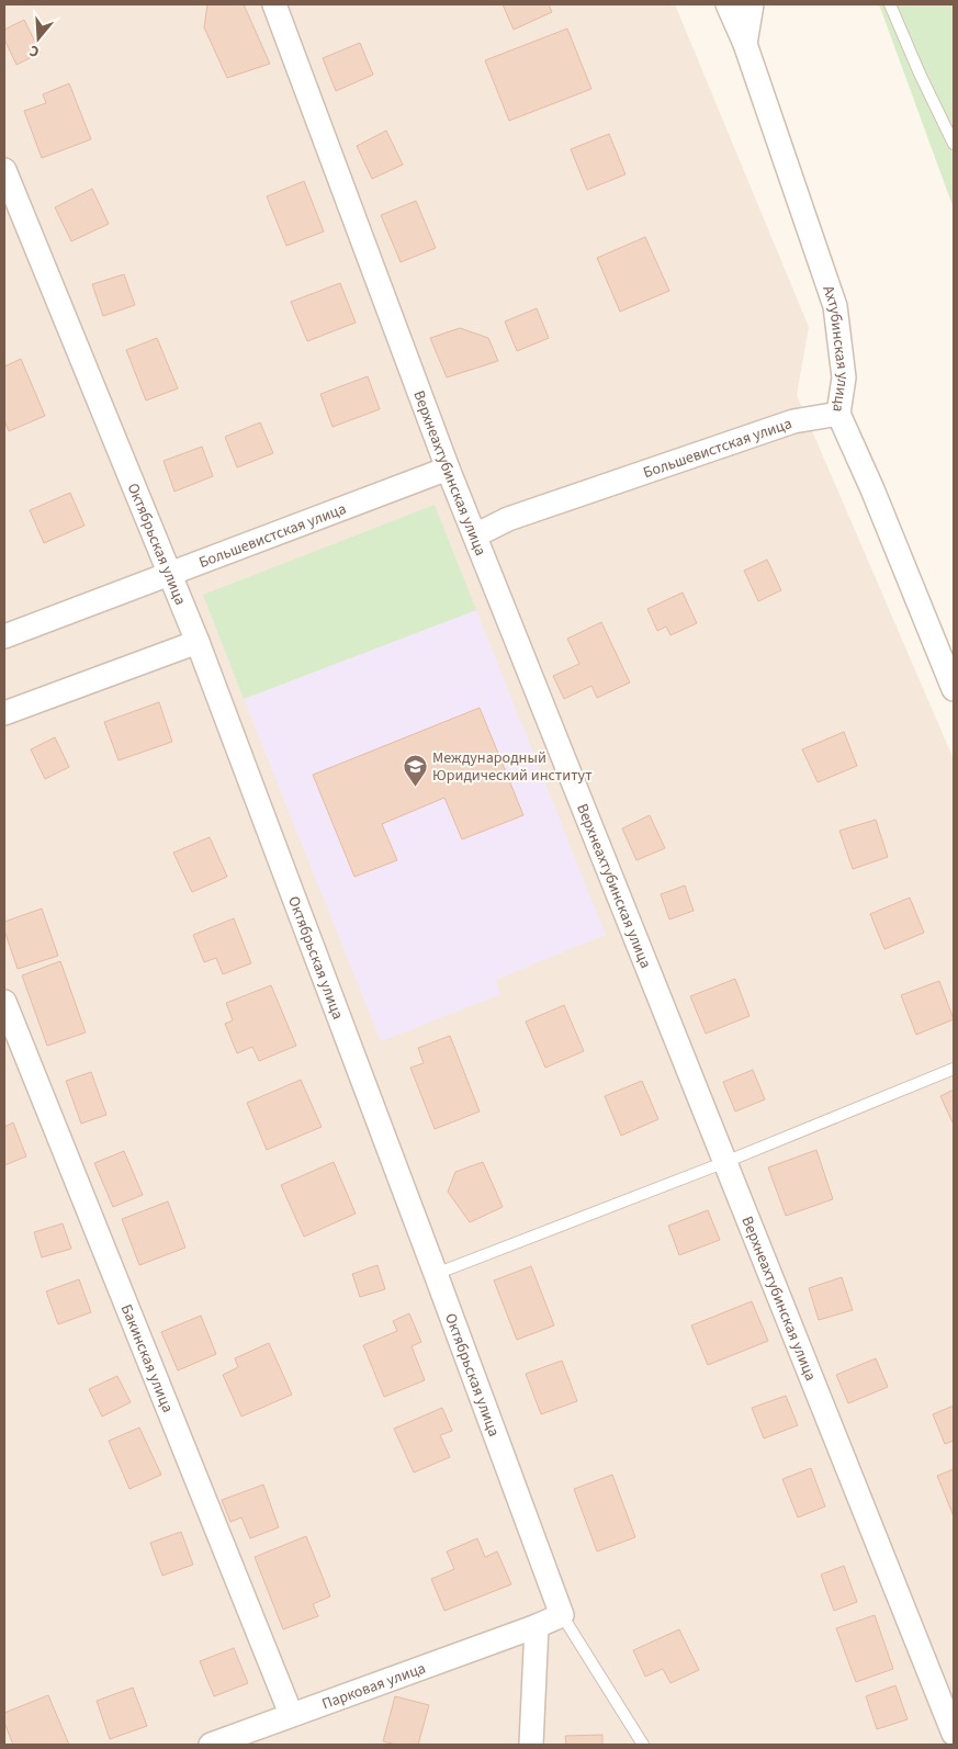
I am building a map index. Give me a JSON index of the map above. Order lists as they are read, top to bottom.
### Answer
{
  "streets": {
    "street": [
      "Ахтубинская улица",
      "Большевистская улица",
      "Верхнеахтубинская улица",
      "Октябрьская улица",
      "Бакинская улица",
      "Парковая улица"
    ]
  },
  "crossings": [
    ["Ахтубинская улица", "Большевистская улица"],
    ["Большевистская улица", "Верхнеахтубинская улица"],
    ["Большевистская улица", "Октябрьская улица"],
    ["Бакинская улица", "Парковая улица"]
  ],
  "places": {
    "school or university": ["Международный Юридический институт"]
  },
  "north": "bottom"
}
